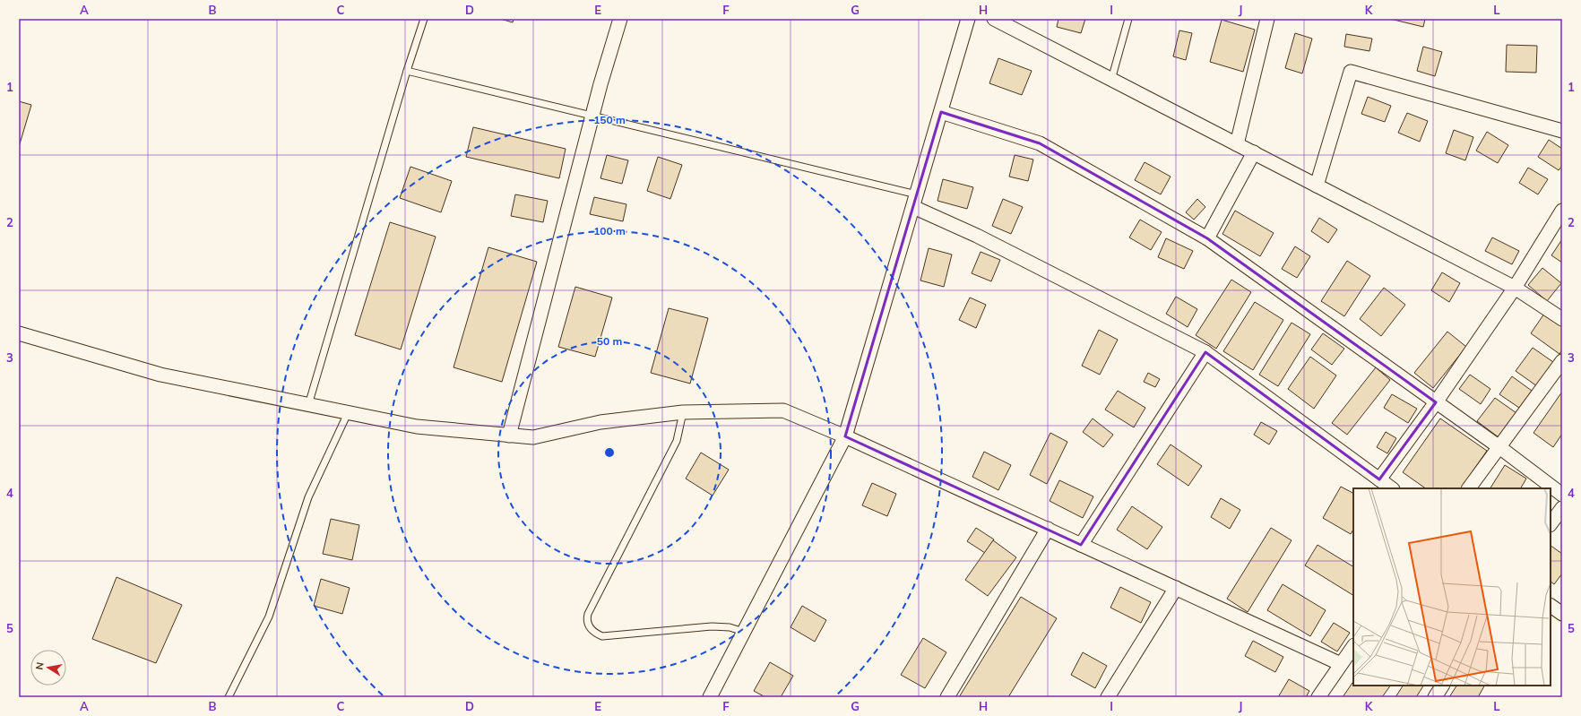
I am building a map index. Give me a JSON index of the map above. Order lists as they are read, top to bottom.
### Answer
{
  "north": "left",
  "grid": {
    "columns": [
      "A",
      "B",
      "C",
      "D",
      "E",
      "F",
      "G",
      "H",
      "I",
      "J",
      "K",
      "L"
    ],
    "rows": [
      "1",
      "2",
      "3",
      "4",
      "5"
    ]
  },
  "rings": ["150 m", "100 m", "50 m"]
}
